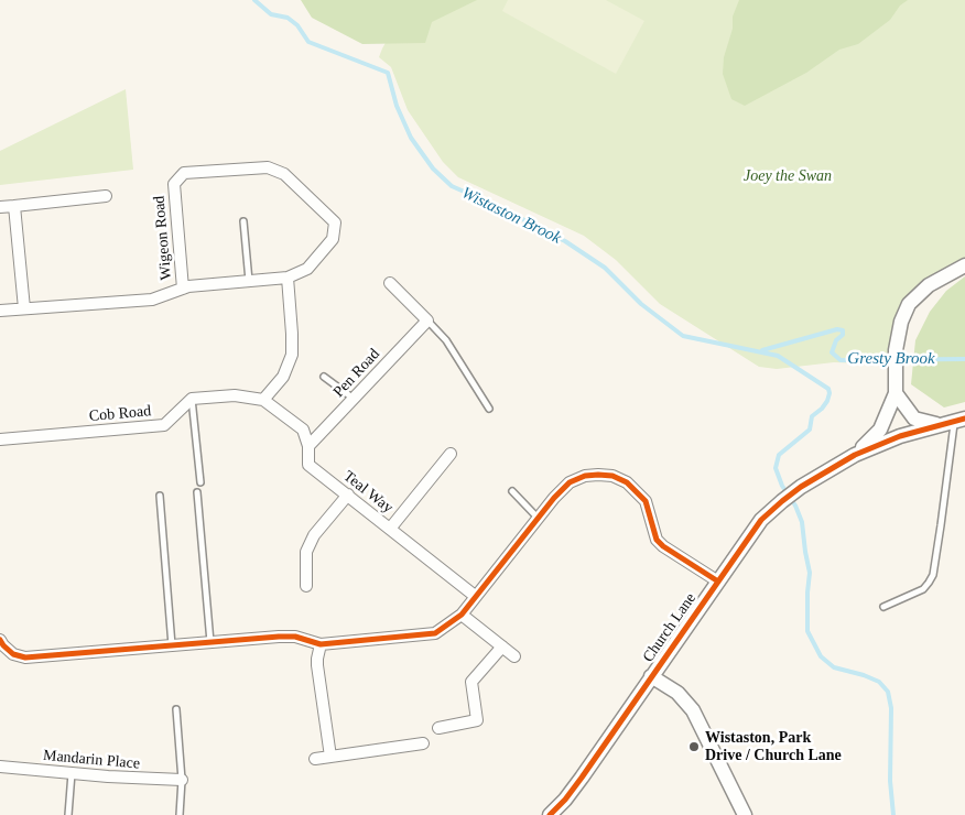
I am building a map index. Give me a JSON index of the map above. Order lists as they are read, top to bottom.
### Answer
{
  "streets": {
    "street": [
      "Wigeon Road",
      "Pen Road",
      "Cob Road",
      "Teal Way",
      "Church Lane",
      "Mandarin Place"
    ]
  },
  "crossings": [
    ["Pen Road", "Teal Way"]
  ],
  "water": ["Wistaston Brook", "Gresty Brook"],
  "parks": ["Joey the Swan"],
  "places": ["Wistaston, Park Drive / Church Lane"]
}
